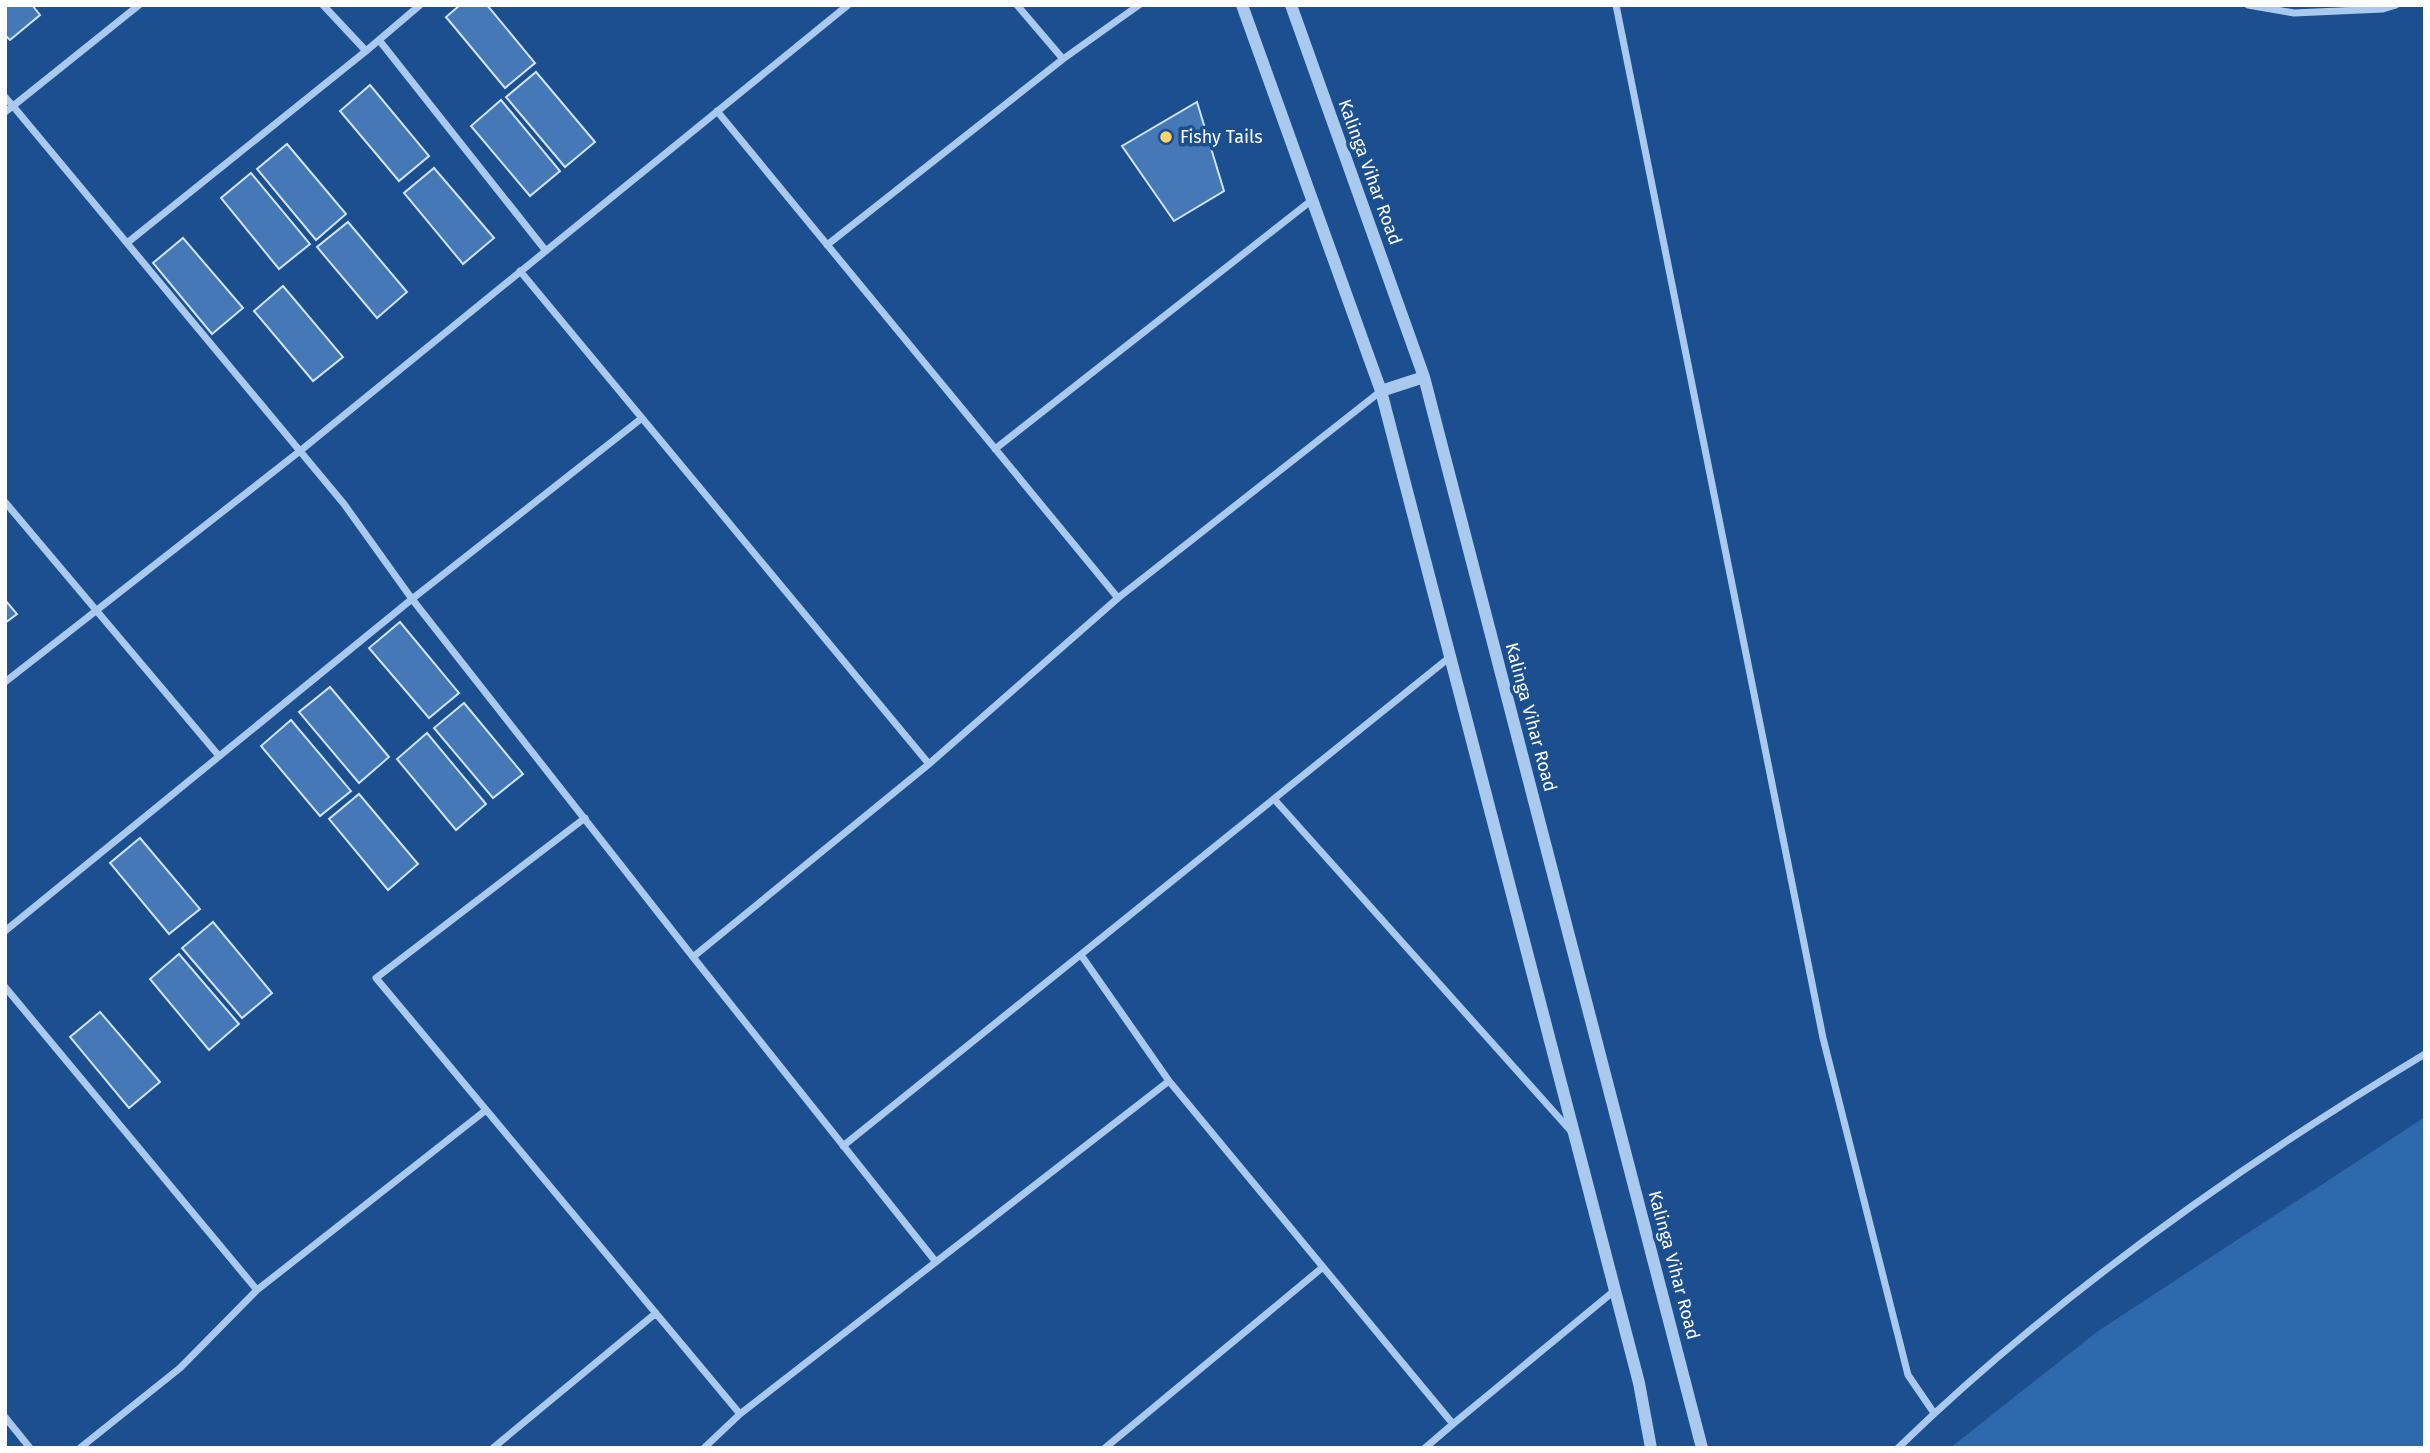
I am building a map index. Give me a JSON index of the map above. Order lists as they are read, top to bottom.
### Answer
{
  "streets": {
    "street": ["Kalinga Vihar Road"]
  },
  "places": ["Fishy Tails"]
}
